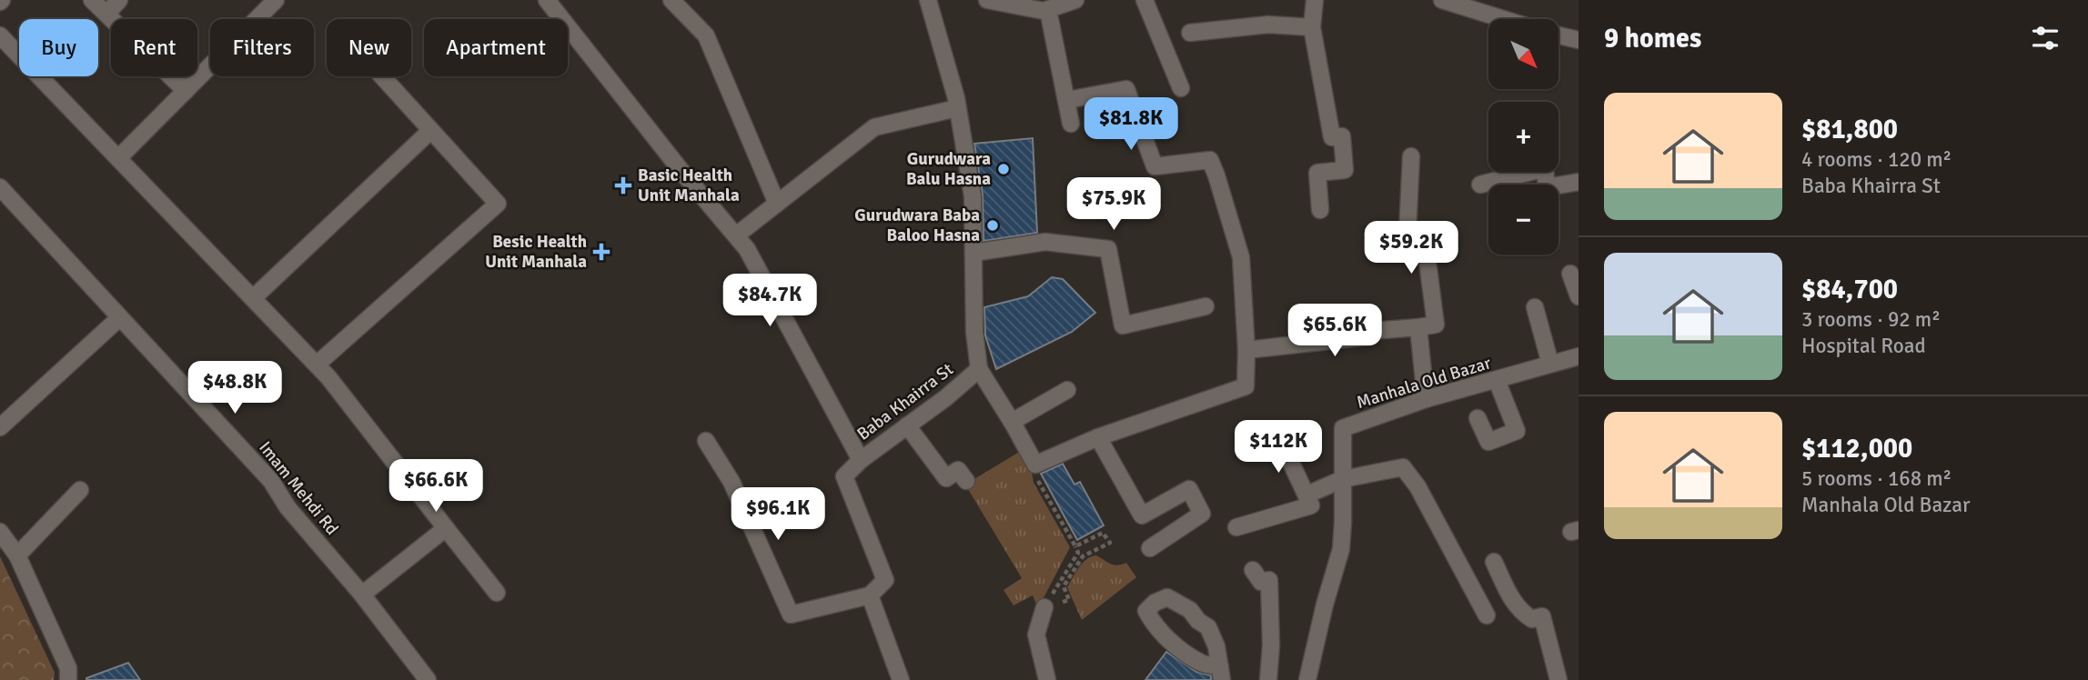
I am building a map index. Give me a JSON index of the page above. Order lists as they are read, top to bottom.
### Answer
{
  "streets": {
    "street": ["Manhala Old Bazar", "Baba Khairra St", "Imam Mehdi Rd"]
  },
  "places": {
    "other": ["Gurudwara Balu Hasna", "Gurudwara Baba Baloo Hasna"],
    "health": ["Basic Health Unit Manhala", "Besic Health Unit Manhala"]
  },
  "north": "bottom right",
  "page": {
    "heading": "9 homes",
    "map_buttons": ["+", "−"],
    "chip": [
      "Buy",
      "Rent",
      "Filters",
      "New",
      "Apartment"
    ],
    "list": [
      {
        "name": "$81,800",
        "note": "4 rooms · 120 m² · Baba Khairra St"
      },
      {
        "name": "$84,700",
        "note": "3 rooms · 92 m² · Hospital Road"
      },
      {
        "name": "$112,000",
        "note": "5 rooms · 168 m² · Manhala Old Bazar"
      }
    ],
    "price": [
      "$81.8K",
      "$75.9K",
      "$59.2K",
      "$84.7K",
      "$65.6K",
      "$48.8K",
      "$112K",
      "$66.6K",
      "$96.1K"
    ]
  }
}
